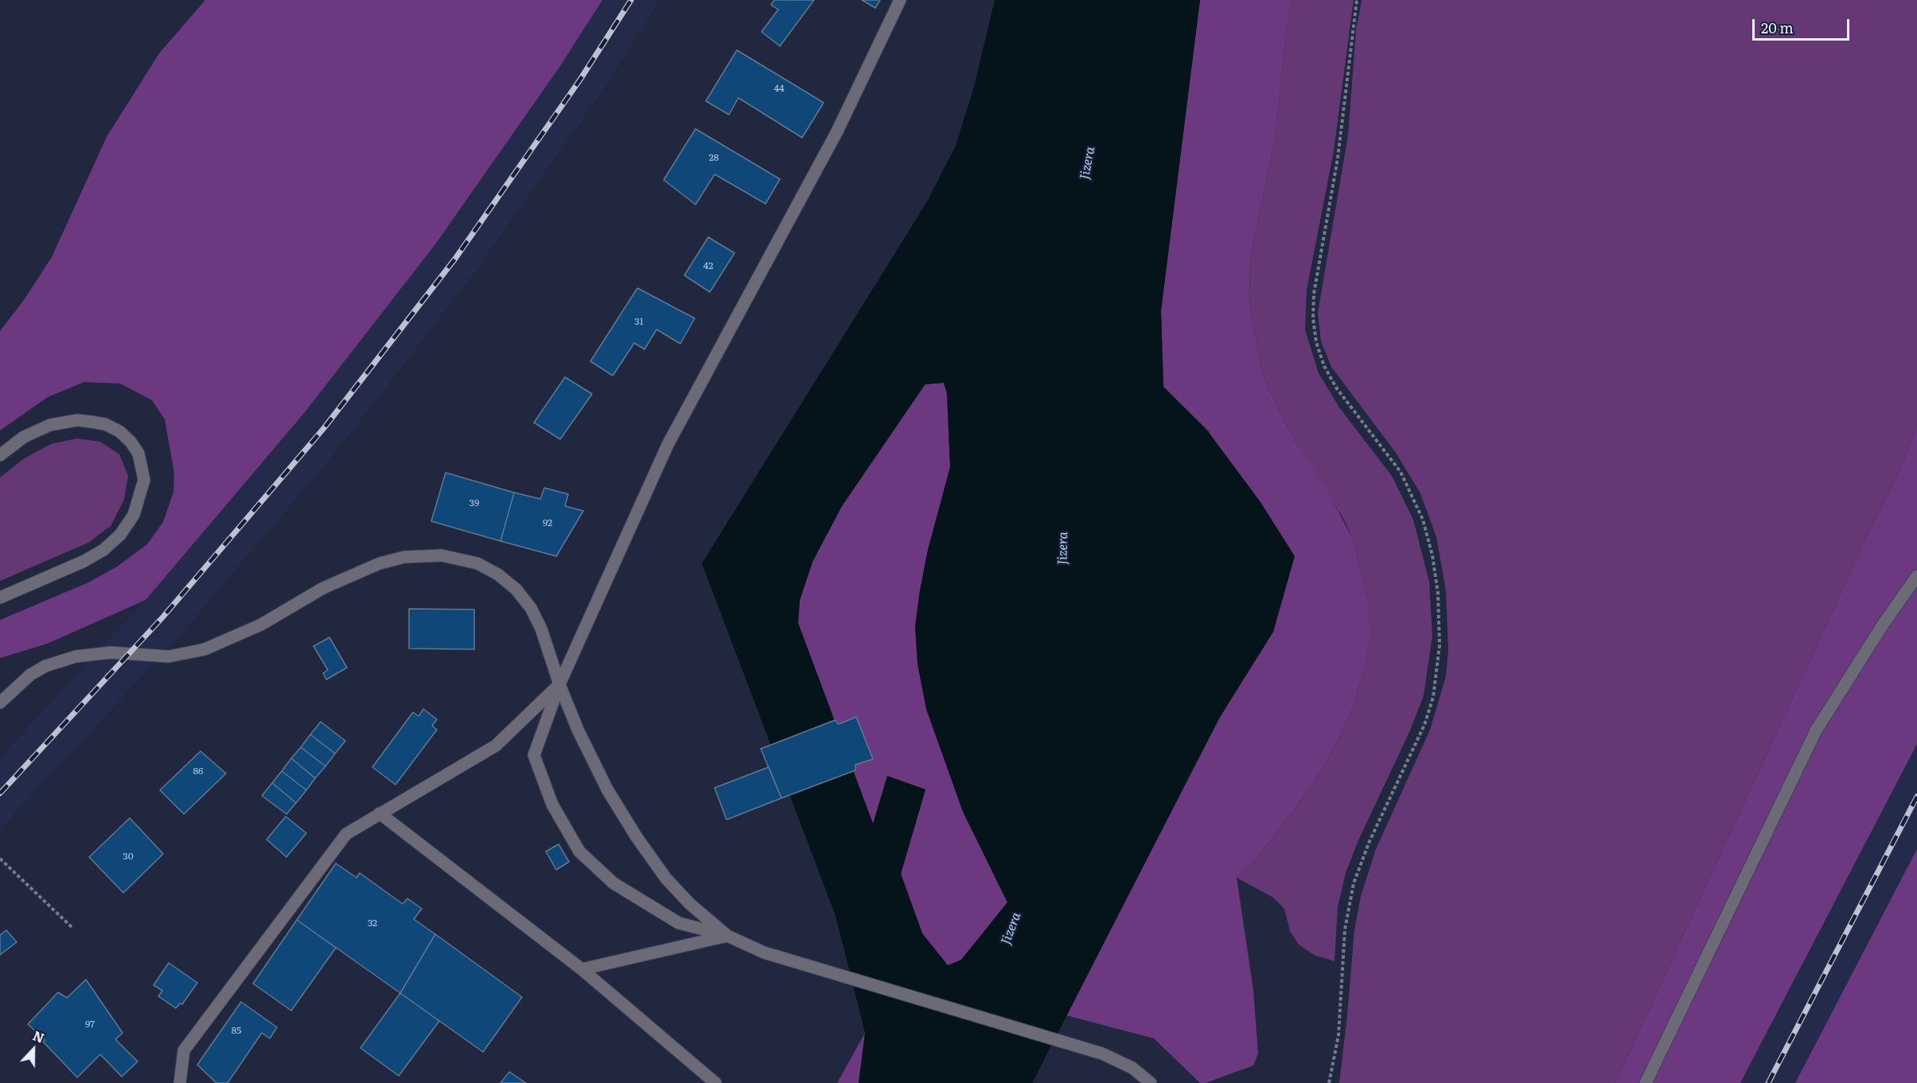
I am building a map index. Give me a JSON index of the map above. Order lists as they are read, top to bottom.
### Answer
{
  "water": ["Jizera"],
  "house_numbers": [
    "44",
    "28",
    "42",
    "31",
    "39",
    "92",
    "86",
    "30",
    "32",
    "97",
    "85"
  ],
  "scale_bar": "20 m",
  "north": "top"
}
